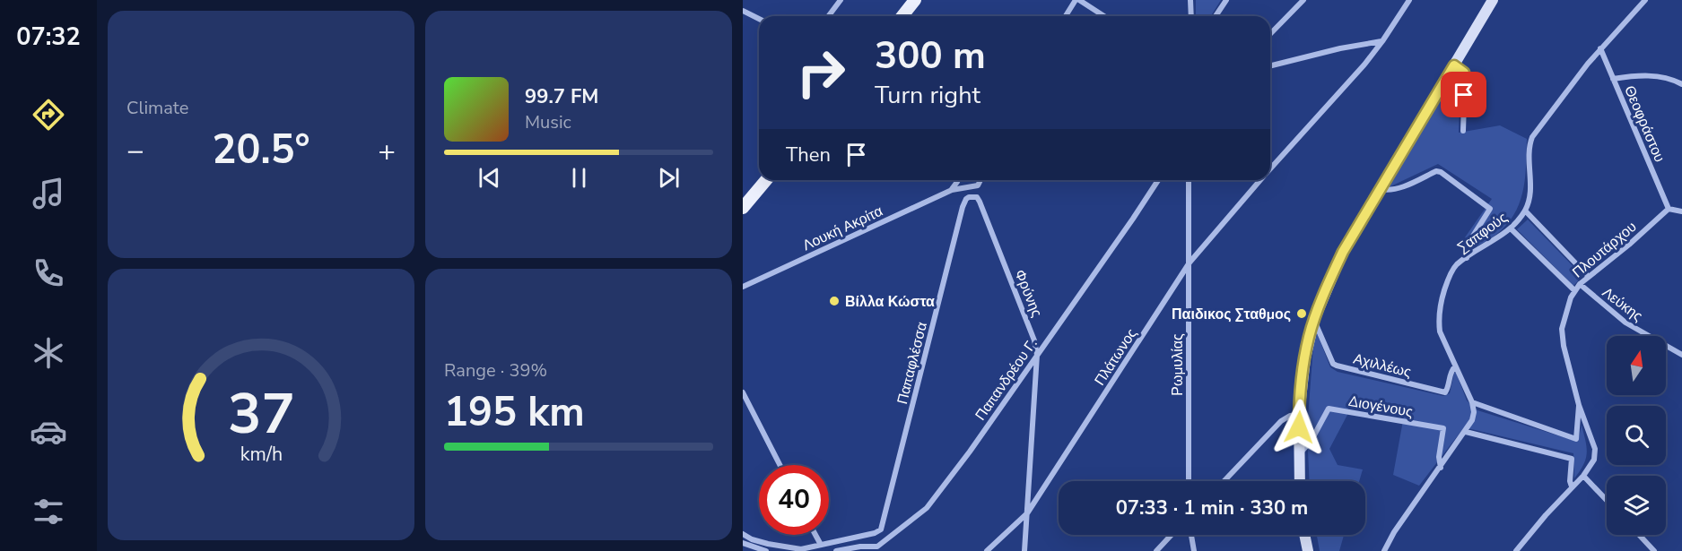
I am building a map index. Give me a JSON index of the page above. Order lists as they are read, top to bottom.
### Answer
{
  "streets": {
    "street": [
      "Θεοφράστου",
      "Λουκή Ακρίτα",
      "Σαπφούς",
      "Πλουτάρχου",
      "Φρύνης",
      "Λεύκης",
      "Πλάτωνος",
      "Παπαφλέσσα",
      "Ρωμυλίας",
      "Αχιλλέως",
      "Παπανδρέου Γ.",
      "Διογένους"
    ]
  },
  "crossings": [
    ["Θεοφράστου", "Σαπφούς"],
    ["Θεοφράστου", "Πλουτάρχου"],
    ["Σαπφούς", "Λεύκης"],
    ["Σαπφούς", "Αχιλλέως"],
    ["Πλουτάρχου", "Λεύκης"],
    ["Φρύνης", "Πλάτωνος"],
    ["Φρύνης", "Παπαφλέσσα"],
    ["Φρύνης", "Παπανδρέου Γ."],
    ["Πλάτωνος", "Ρωμυλίας"]
  ],
  "places": ["Βίλλα Κώστα", "Παιδικος Σταθμος"],
  "north": "top",
  "page": {
    "tabs": "07:32",
    "tile": [
      "Climate",
      ["Range · 39%", "195 km"]
    ],
    "turn": ["300 m", "Turn right"],
    "song": ["99.7 FM", "Music"],
    "heat": ["−", "20.5°", "+"],
    "then": "Then",
    "limit": "40",
    "trip": "07:33 · 1 min · 330 m",
    "gauge": ["37", "km/h"]
  }
}
